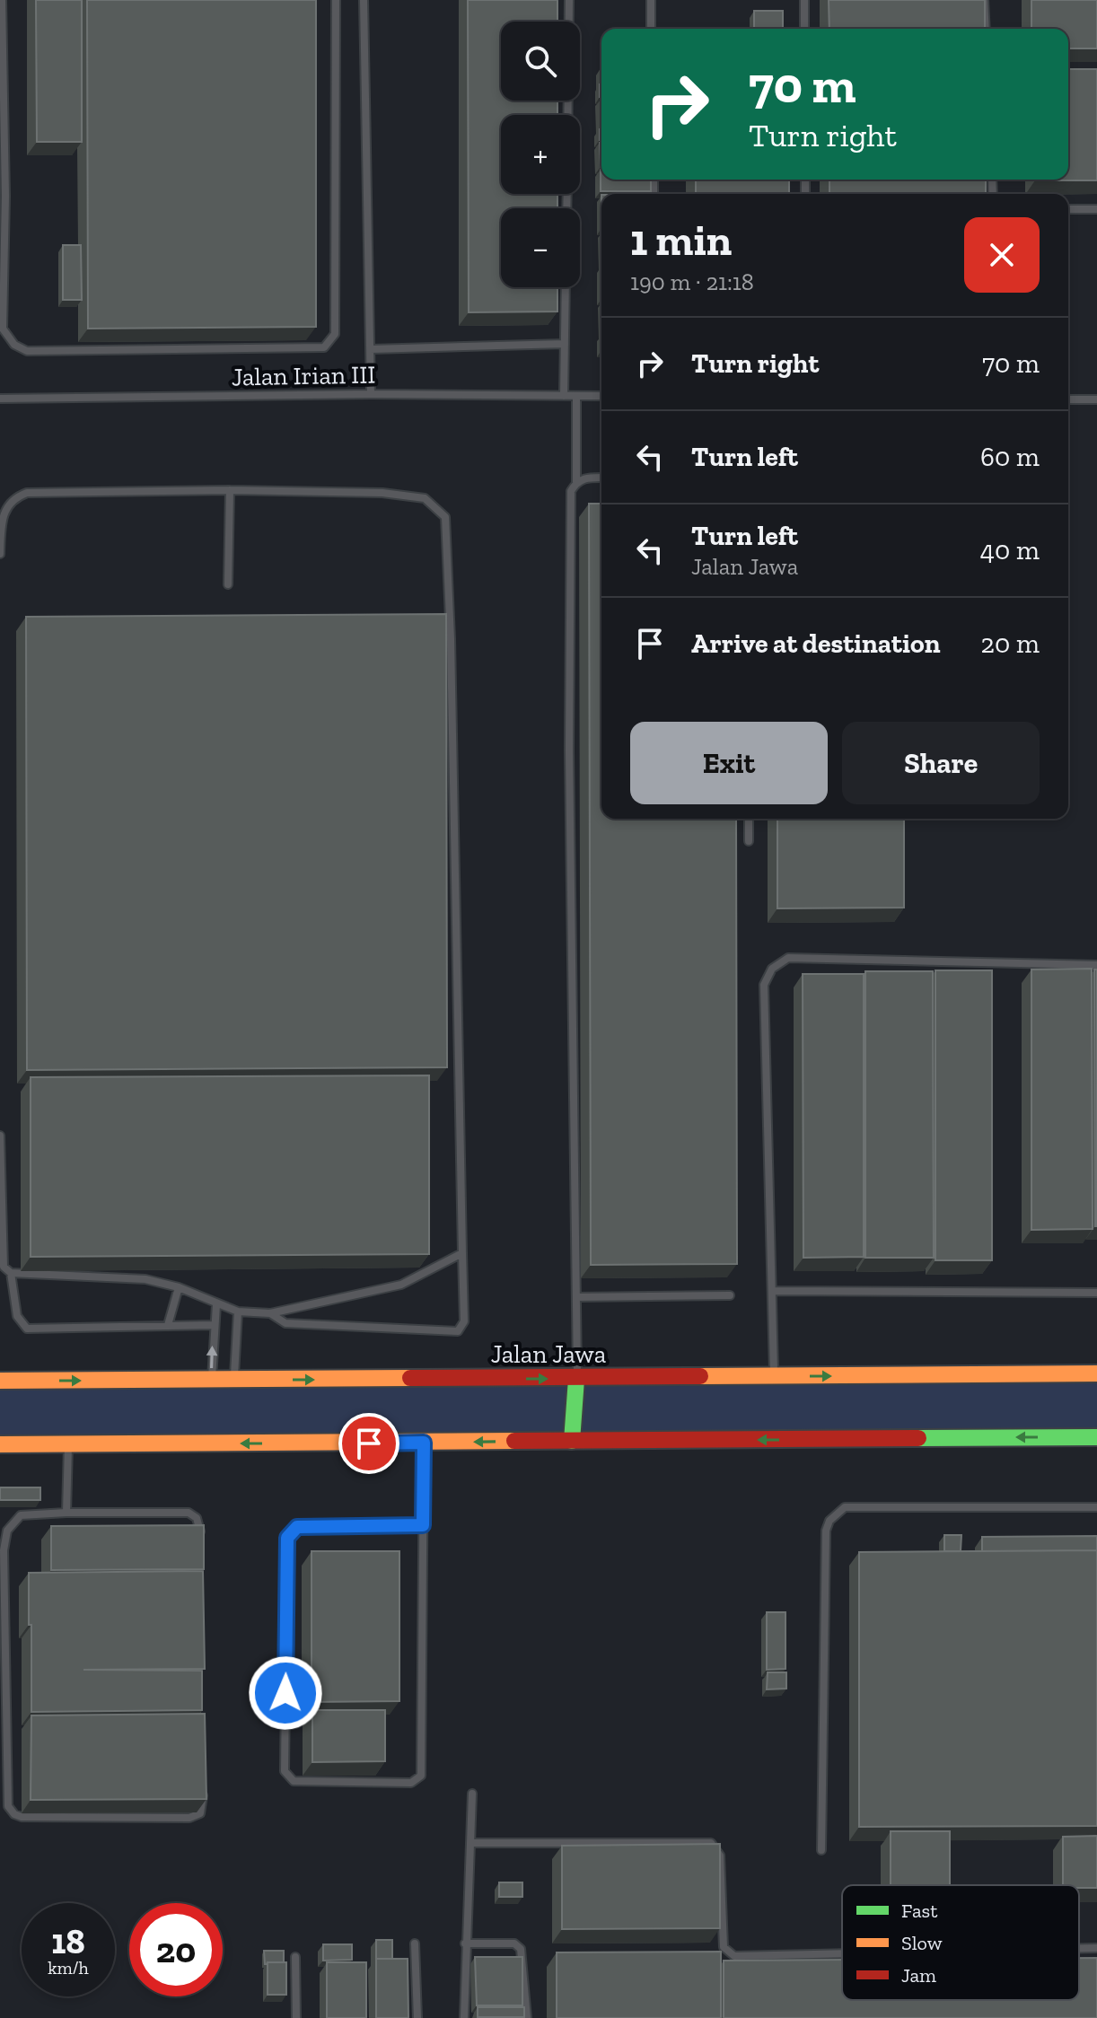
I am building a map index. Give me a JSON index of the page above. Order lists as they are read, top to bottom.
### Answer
{
  "streets": {
    "street": ["Jalan Jawa"],
    "lane": ["Jalan Irian III"]
  },
  "legend": ["Fast", "Slow", "Jam"],
  "page": {
    "map_buttons": ["+", "−"],
    "turn": ["70 m", "Turn right"],
    "heading": ["1 min", "190 m · 21:18"],
    "list": [
      {
        "name": "Turn right",
        "value": "70 m"
      },
      {
        "name": "Turn left",
        "value": "60 m"
      },
      {
        "name": "Turn left",
        "note": "Jalan Jawa",
        "value": "40 m"
      },
      {
        "name": "Arrive at destination",
        "value": "20 m"
      }
    ],
    "buttons": ["Exit", "Share"],
    "speed": "18 km/h",
    "limit": "20"
  }
}
